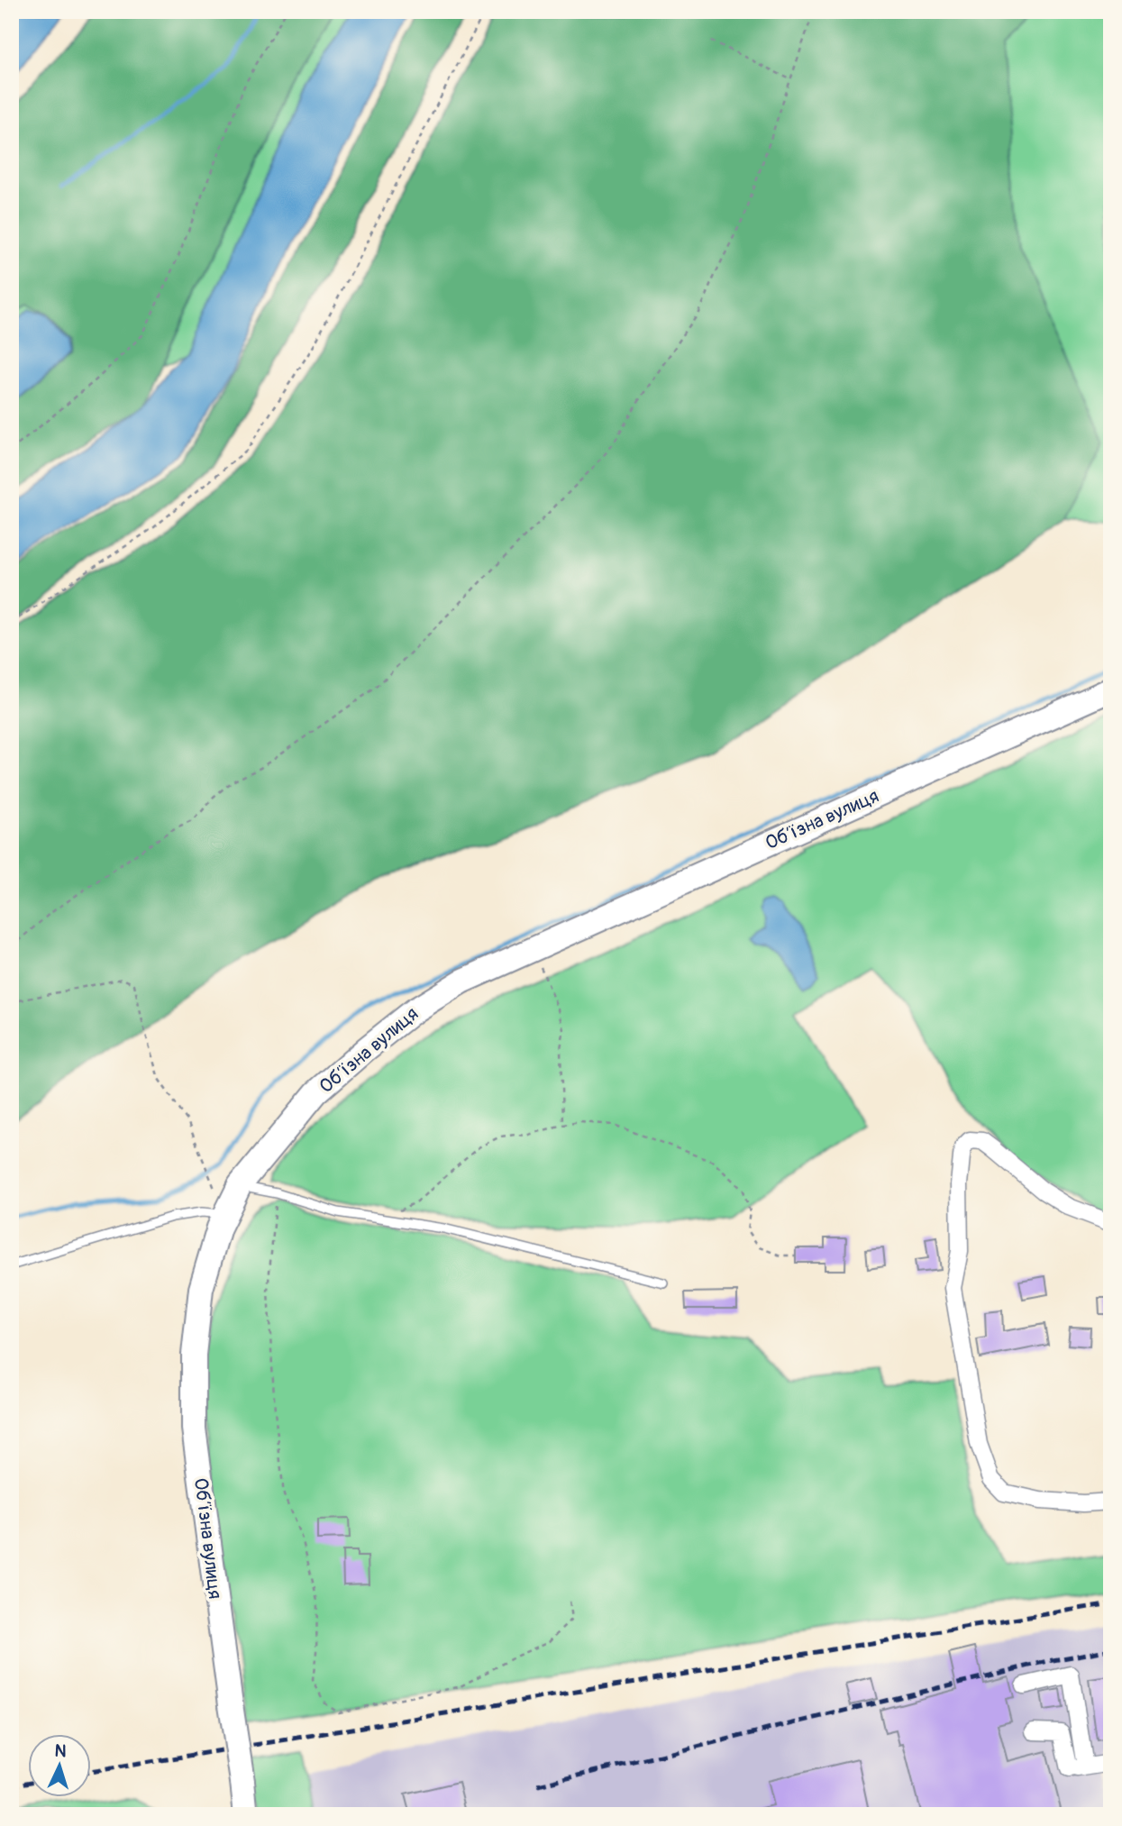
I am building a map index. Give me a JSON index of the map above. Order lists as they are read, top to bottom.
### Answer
{
  "streets": {
    "main road": ["Обʼїзна вулиця"]
  },
  "north": "top"
}
